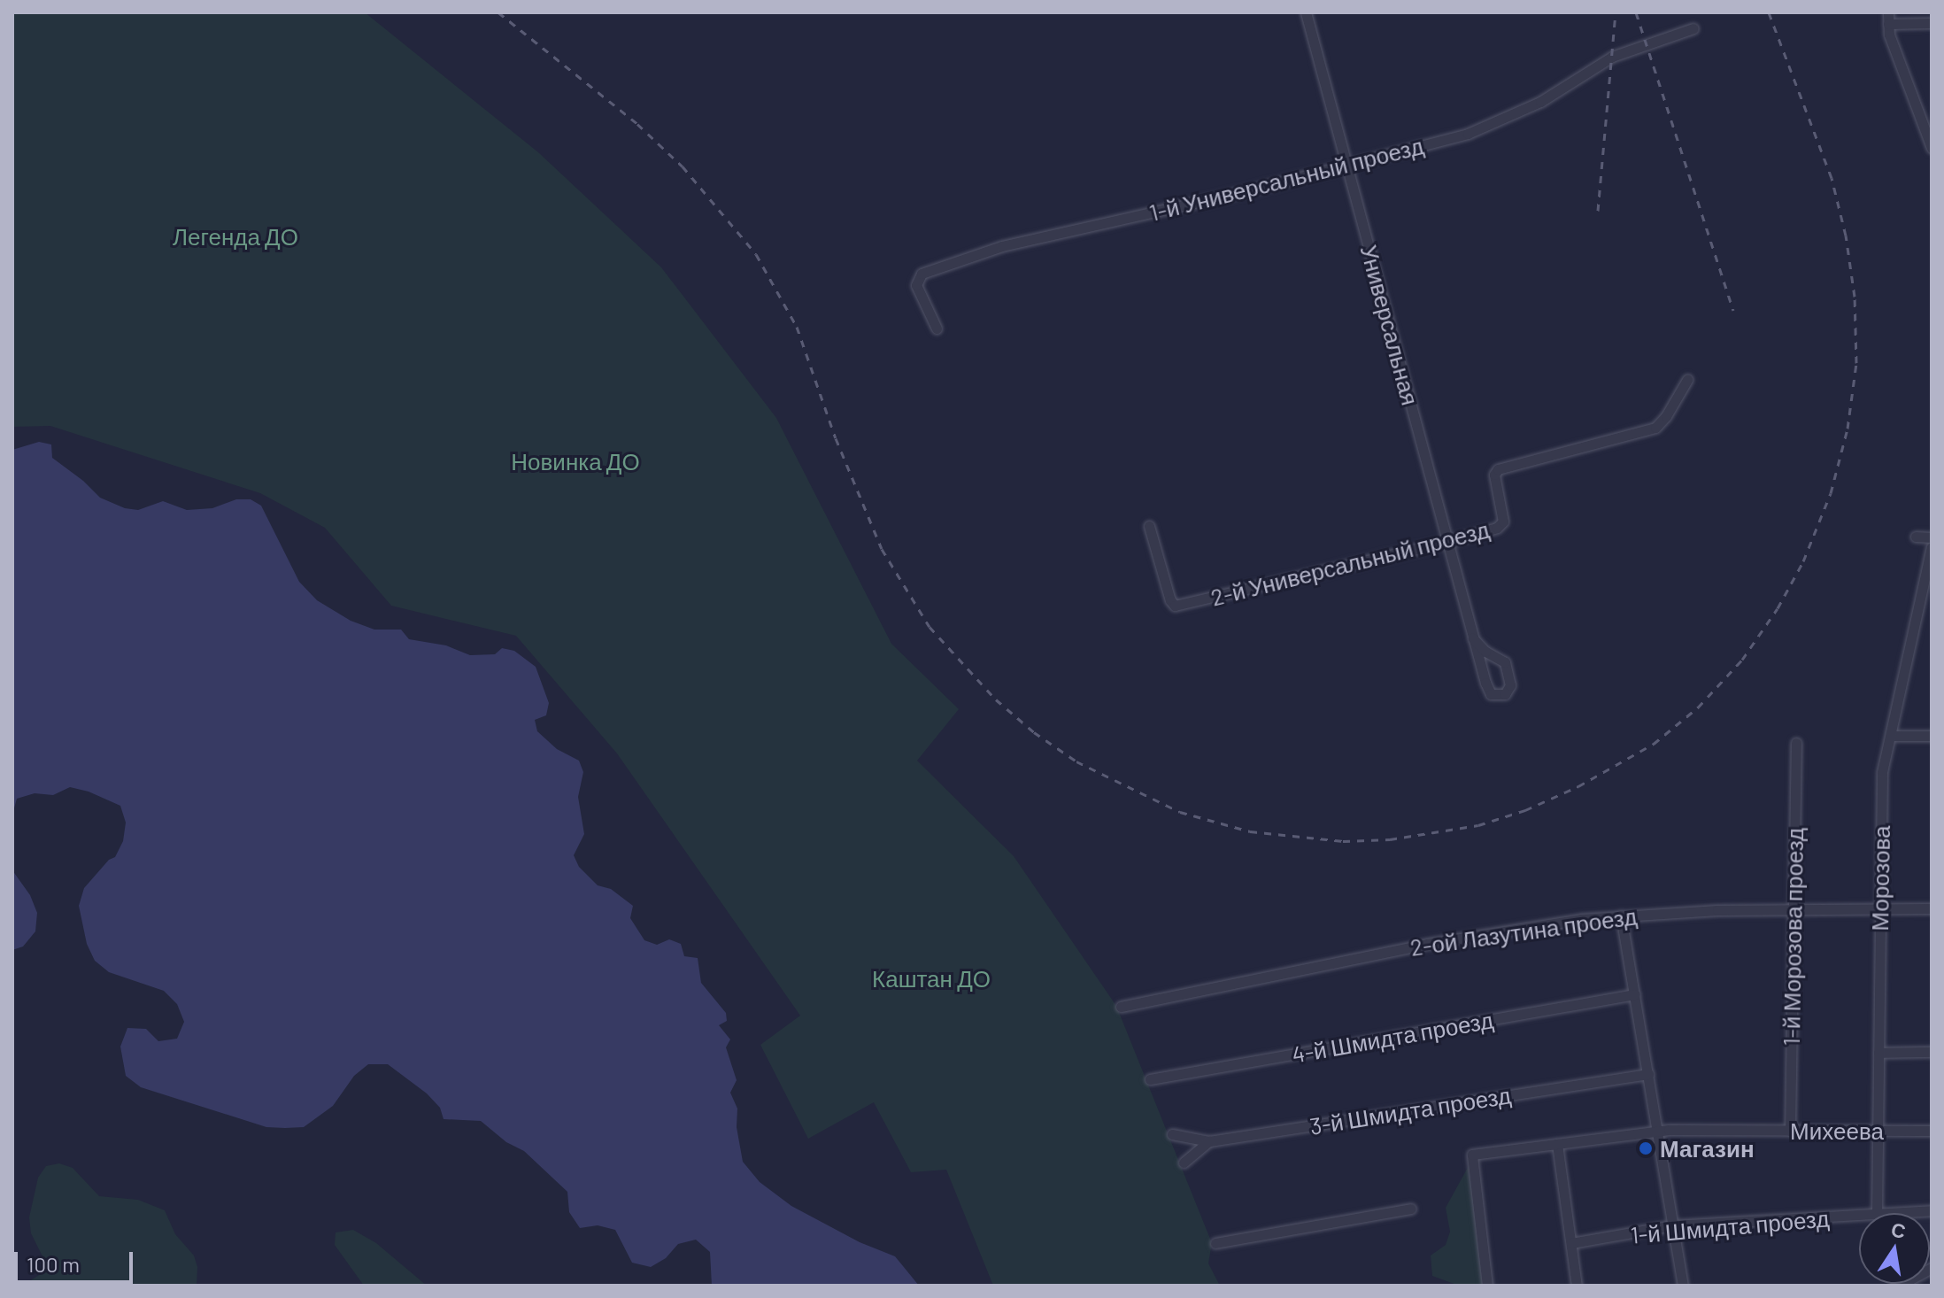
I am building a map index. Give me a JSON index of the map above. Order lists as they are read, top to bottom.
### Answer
{
  "streets": {
    "street": [
      "1-й Универсальный проезд",
      "Универсальная",
      "2-й Универсальный проезд",
      "Морозова",
      "2-ой Лазутина проезд",
      "1-й Морозова проезд",
      "4-й Шмидта проезд",
      "3-й Шмидта проезд",
      "Михеева",
      "1-й Шмидта проезд"
    ]
  },
  "crossings": [
    ["1-й Универсальный проезд", "Универсальная"],
    ["Универсальная", "2-й Универсальный проезд"],
    ["Морозова", "2-ой Лазутина проезд"],
    ["Морозова", "Михеева"],
    ["2-ой Лазутина проезд", "1-й Морозова проезд"],
    ["1-й Морозова проезд", "Михеева"]
  ],
  "parks": ["Легенда ДО", "Новинка ДО", "Каштан ДО"],
  "places": ["Магазин"],
  "scale_bar": "100 m",
  "north": "top"
}
